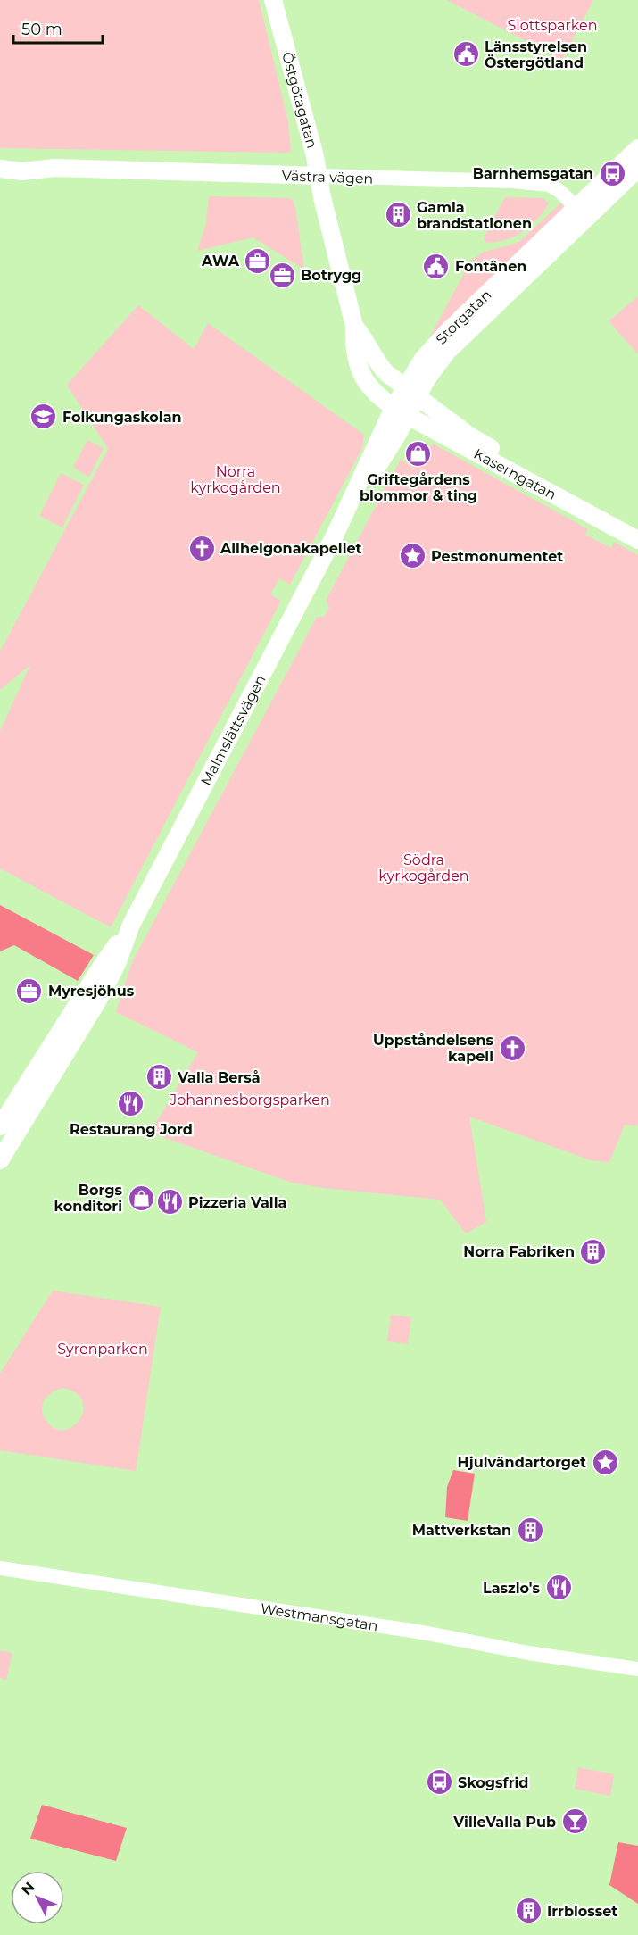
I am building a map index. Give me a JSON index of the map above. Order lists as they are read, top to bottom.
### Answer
{
  "streets": {
    "main road": [
      "Östgötagatan",
      "Västra vägen",
      "Storgatan",
      "Kaserngatan",
      "Malmslättsvägen"
    ],
    "street": ["Westmansgatan"]
  },
  "crossings": [
    ["Östgötagatan", "Västra vägen"],
    ["Östgötagatan", "Storgatan"],
    ["Östgötagatan", "Kaserngatan"],
    ["Östgötagatan", "Malmslättsvägen"],
    ["Västra vägen", "Storgatan"],
    ["Storgatan", "Kaserngatan"],
    ["Storgatan", "Malmslättsvägen"],
    ["Kaserngatan", "Malmslättsvägen"]
  ],
  "parks": [
    "Slottsparken",
    "Norra kyrkogården",
    "Södra kyrkogården",
    "Johannesborgsparken",
    "Syrenparken"
  ],
  "places": {
    "public building": ["Länsstyrelsen Östergötland", "Fontänen"],
    "bus stop": ["Barnhemsgatan", "Skogsfrid"],
    "building": [
      "Gamla brandstationen",
      "Valla Berså",
      "Norra Fabriken",
      "Mattverkstan",
      "Irrblosset"
    ],
    "office": ["AWA", "Botrygg", "Myresjöhus"],
    "school or university": ["Folkungaskolan"],
    "shop": ["Griftegårdens blommor & ting", "Borgs konditori"],
    "church": ["Allhelgonakapellet", "Uppståndelsens kapell"],
    "place": ["Pestmonumentet", "Hjulvändartorget"],
    "restaurant": ["Restaurang Jord", "Pizzeria Valla", "Laszlo's"],
    "bar": ["VilleValla Pub"]
  },
  "scale_bar": "50 m",
  "north": "top left"
}
